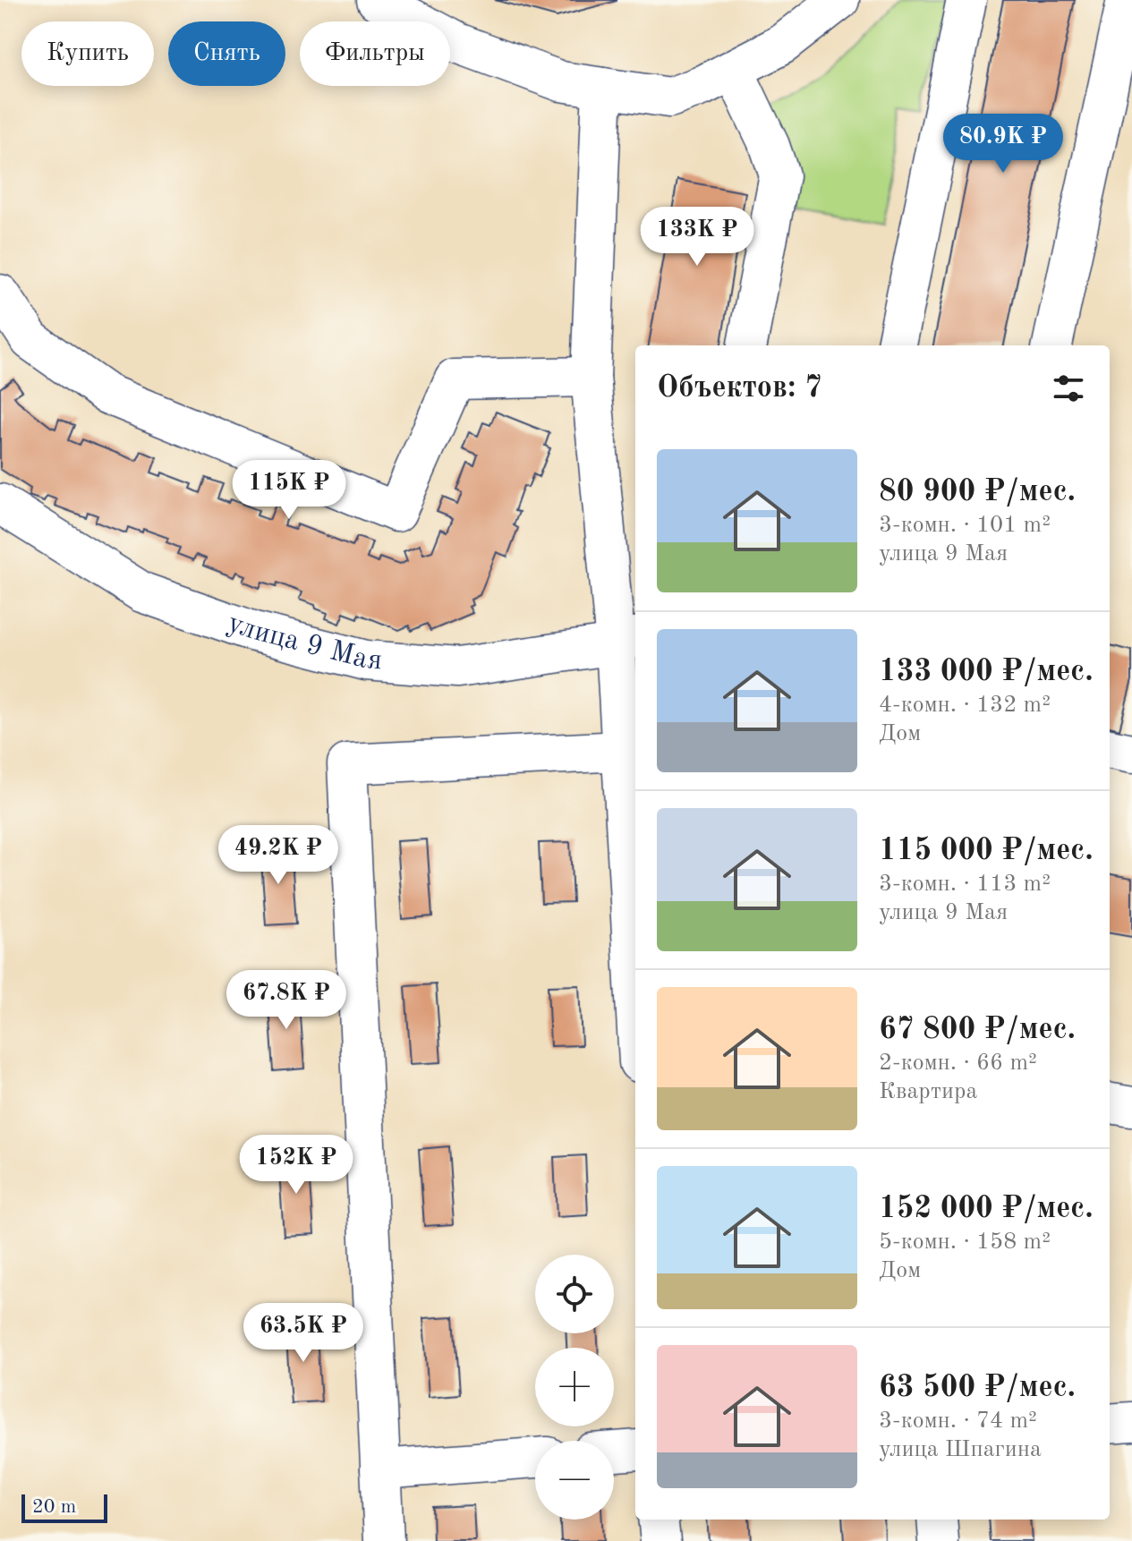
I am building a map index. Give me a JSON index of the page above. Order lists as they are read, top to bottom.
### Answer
{
  "streets": {
    "street": ["улица 9 Мая"]
  },
  "scale_bar": "20 m",
  "page": {
    "chip": ["Купить", "Снять", "Фильтры"],
    "price": [
      "80.9K ₽",
      "133K ₽",
      "115K ₽",
      "49.2K ₽",
      "67.8K ₽",
      "152K ₽",
      "63.5K ₽"
    ],
    "heading": "Объектов: 7",
    "list": [
      {
        "name": "80 900 ₽/мес.",
        "note": "3-комн. · 101 m² · улица 9 Мая"
      },
      {
        "name": "133 000 ₽/мес.",
        "note": "4-комн. · 132 m² · Дом"
      },
      {
        "name": "115 000 ₽/мес.",
        "note": "3-комн. · 113 m² · улица 9 Мая"
      },
      {
        "name": "67 800 ₽/мес.",
        "note": "2-комн. · 66 m² · Квартира"
      },
      {
        "name": "152 000 ₽/мес.",
        "note": "5-комн. · 158 m² · Дом"
      },
      {
        "name": "63 500 ₽/мес.",
        "note": "3-комн. · 74 m² · улица Шпагина"
      }
    ],
    "map_buttons": ["+", "−"],
    "scale": "20 m"
  }
}
